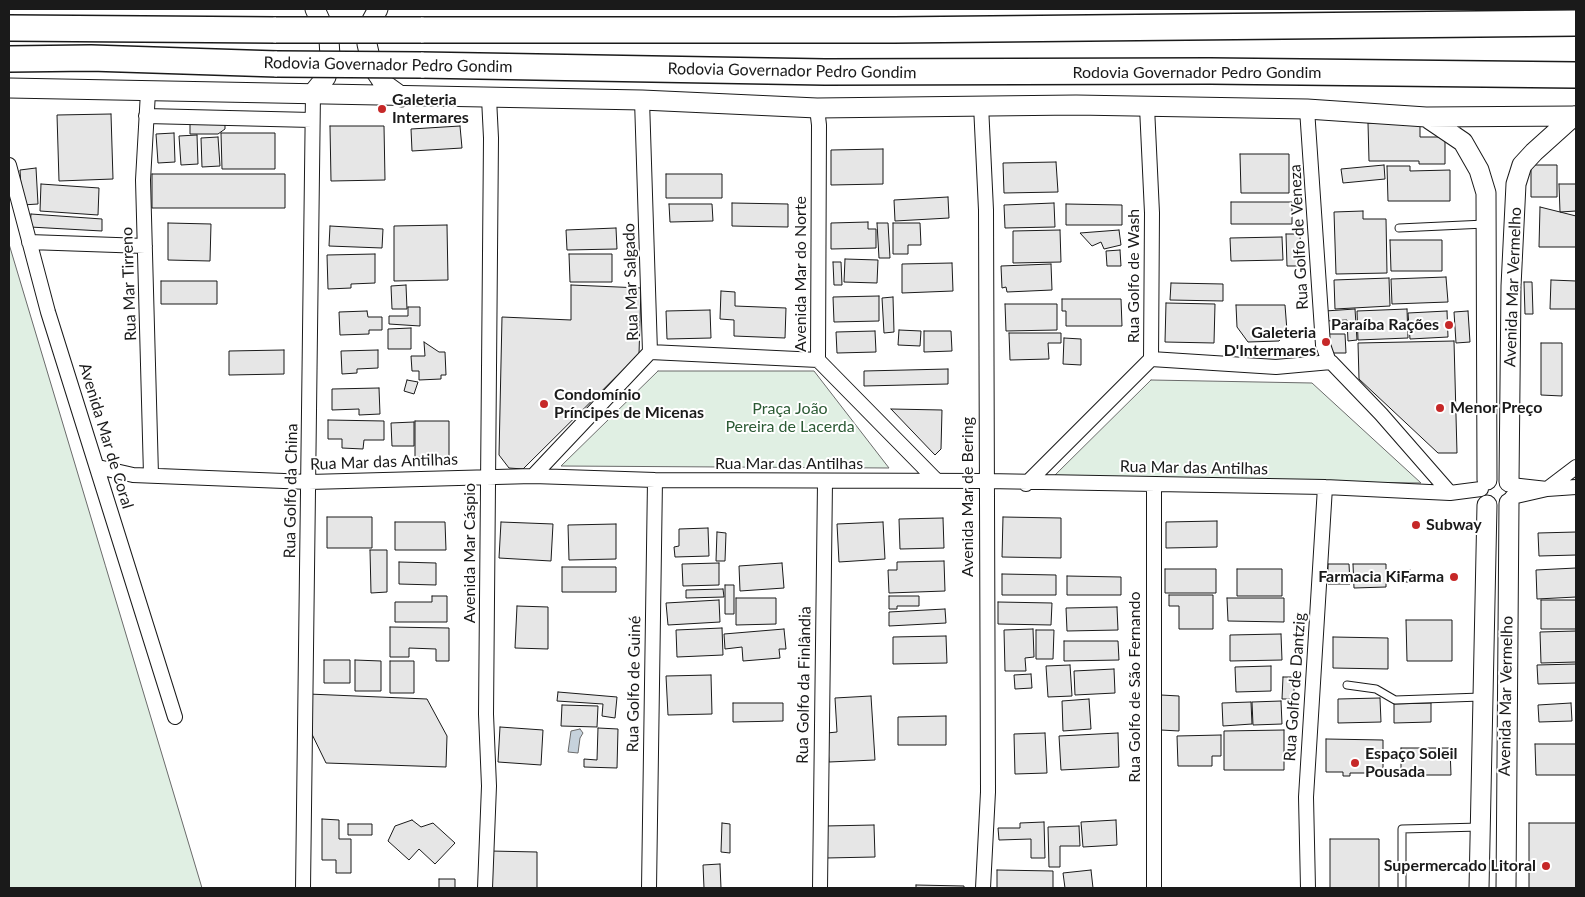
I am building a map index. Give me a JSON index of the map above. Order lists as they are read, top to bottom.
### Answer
{
  "streets": {
    "highway": ["Rodovia Governador Pedro Gondim"],
    "street": [
      "Rua Golfo de Veneza",
      "Avenida Mar do Norte",
      "Rua Golfo de Wash",
      "Rua Mar Salgado",
      "Rua Mar Tirreno",
      "Avenida Mar Vermelho",
      "Avenida Mar de Coral",
      "Rua Mar das Antilhas",
      "Rua Golfo da China",
      "Avenida Mar de Bering",
      "Avenida Mar Cáspio",
      "Rua Golfo de Guiné",
      "Rua Golfo da Finlândia",
      "Rua Golfo de São Fernando",
      "Rua Golfo de Dantzig"
    ]
  },
  "crossings": [
    ["Avenida Mar do Norte", "Rua Mar das Antilhas"],
    ["Rua Golfo de Wash", "Rua Mar das Antilhas"],
    ["Rua Mar Salgado", "Rua Mar das Antilhas"],
    ["Rua Mar Tirreno", "Rua Mar das Antilhas"],
    ["Avenida Mar Vermelho", "Rua Mar das Antilhas"],
    ["Avenida Mar de Coral", "Rua Mar das Antilhas"],
    ["Rua Mar das Antilhas", "Rua Golfo da China"],
    ["Rua Mar das Antilhas", "Avenida Mar de Bering"],
    ["Rua Mar das Antilhas", "Avenida Mar Cáspio"],
    ["Rua Mar das Antilhas", "Rua Golfo de Guiné"],
    ["Rua Mar das Antilhas", "Rua Golfo da Finlândia"],
    ["Rua Mar das Antilhas", "Rua Golfo de São Fernando"],
    ["Rua Mar das Antilhas", "Rua Golfo de Dantzig"]
  ],
  "parks": ["Praça João Pereira de Lacerda"],
  "places": [
    "Galeteria Intermares",
    "Paraíba Rações",
    "Galeteria D'Intermares",
    "Condomínio Príncipes de Micenas",
    "Menor Preço",
    "Subway",
    "Farmacia KiFarma",
    "Espaço Soleil Pousada",
    "Supermercado Litoral"
  ]
}
